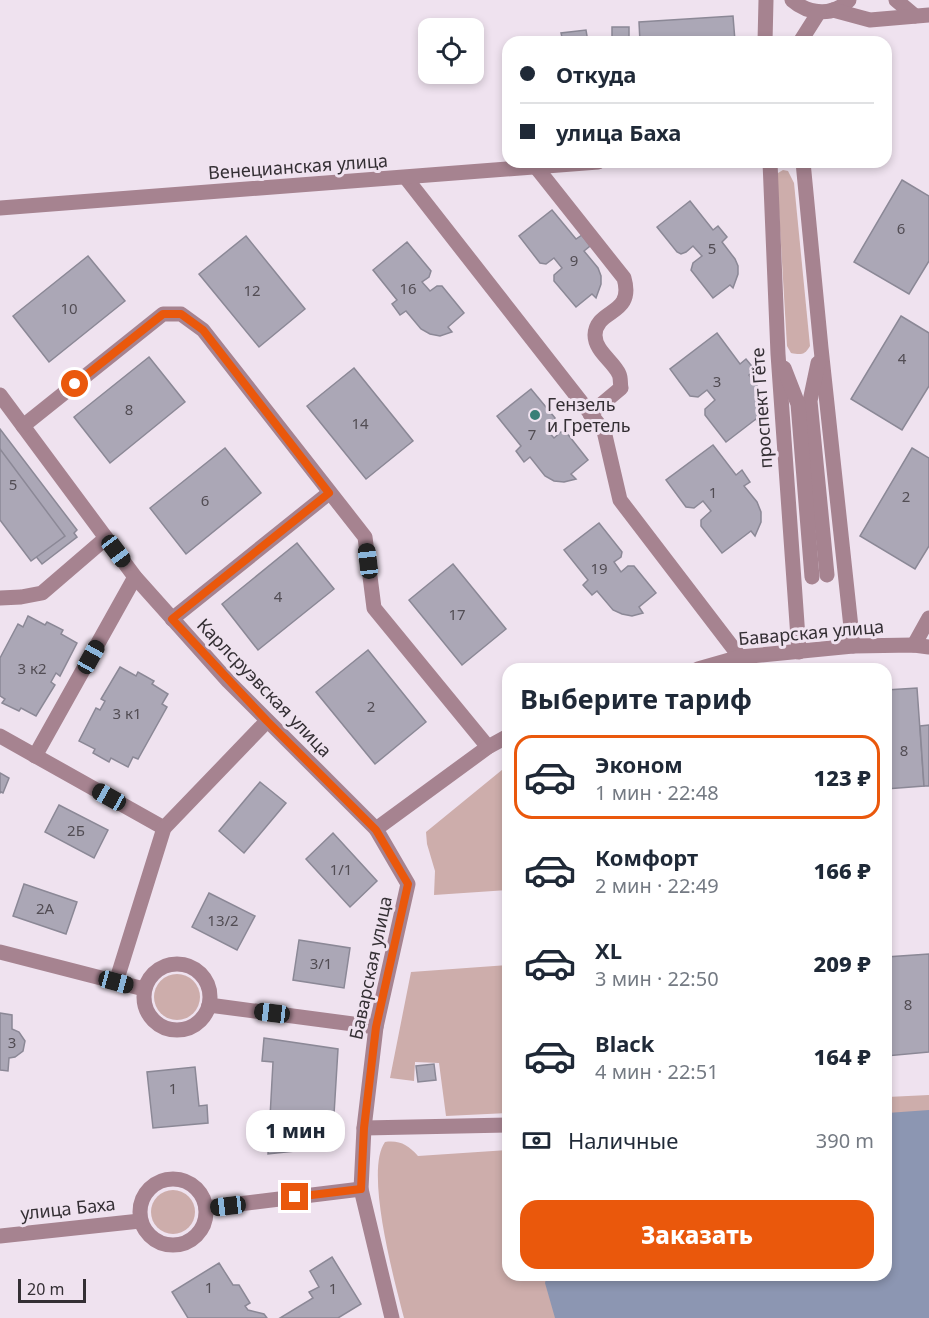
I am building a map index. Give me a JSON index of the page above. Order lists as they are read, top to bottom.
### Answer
{
  "streets": {
    "street": [
      "Венецианская улица",
      "проспект Гёте",
      "Баварская улица",
      "Карлсруэвская улица",
      "улица Баха"
    ]
  },
  "crossings": [
    ["проспект Гёте", "Баварская улица"],
    ["Баварская улица", "Карлсруэвская улица"]
  ],
  "places": ["Гензель и Гретель"],
  "house_numbers": [
    "6",
    "5",
    "9",
    "16",
    "12",
    "10",
    "4",
    "3",
    "8",
    "14",
    "7",
    "5",
    "1",
    "2",
    "6",
    "19",
    "4",
    "17",
    "3 к2",
    "2",
    "3 к1",
    "8",
    "2Б",
    "1/1",
    "2А",
    "13/2",
    "3/1",
    "8",
    "3",
    "1",
    "1",
    "1"
  ],
  "scale_bar": "20 m",
  "page": {
    "banner": ["Откуда", "улица Баха"],
    "heading": "Выберите тариф",
    "list": [
      {
        "name": "Эконом",
        "note": "1 мин · 22:48",
        "value": "123 ₽"
      },
      {
        "name": "Комфорт",
        "note": "2 мин · 22:49",
        "value": "166 ₽"
      },
      {
        "name": "XL",
        "note": "3 мин · 22:50",
        "value": "209 ₽"
      },
      {
        "name": "Black",
        "note": "4 мин · 22:51",
        "value": "164 ₽"
      }
    ],
    "pay": ["Наличные", "390 m"],
    "bubble": "1 мин",
    "buttons": "Заказать",
    "scale": "20 m"
  }
}
